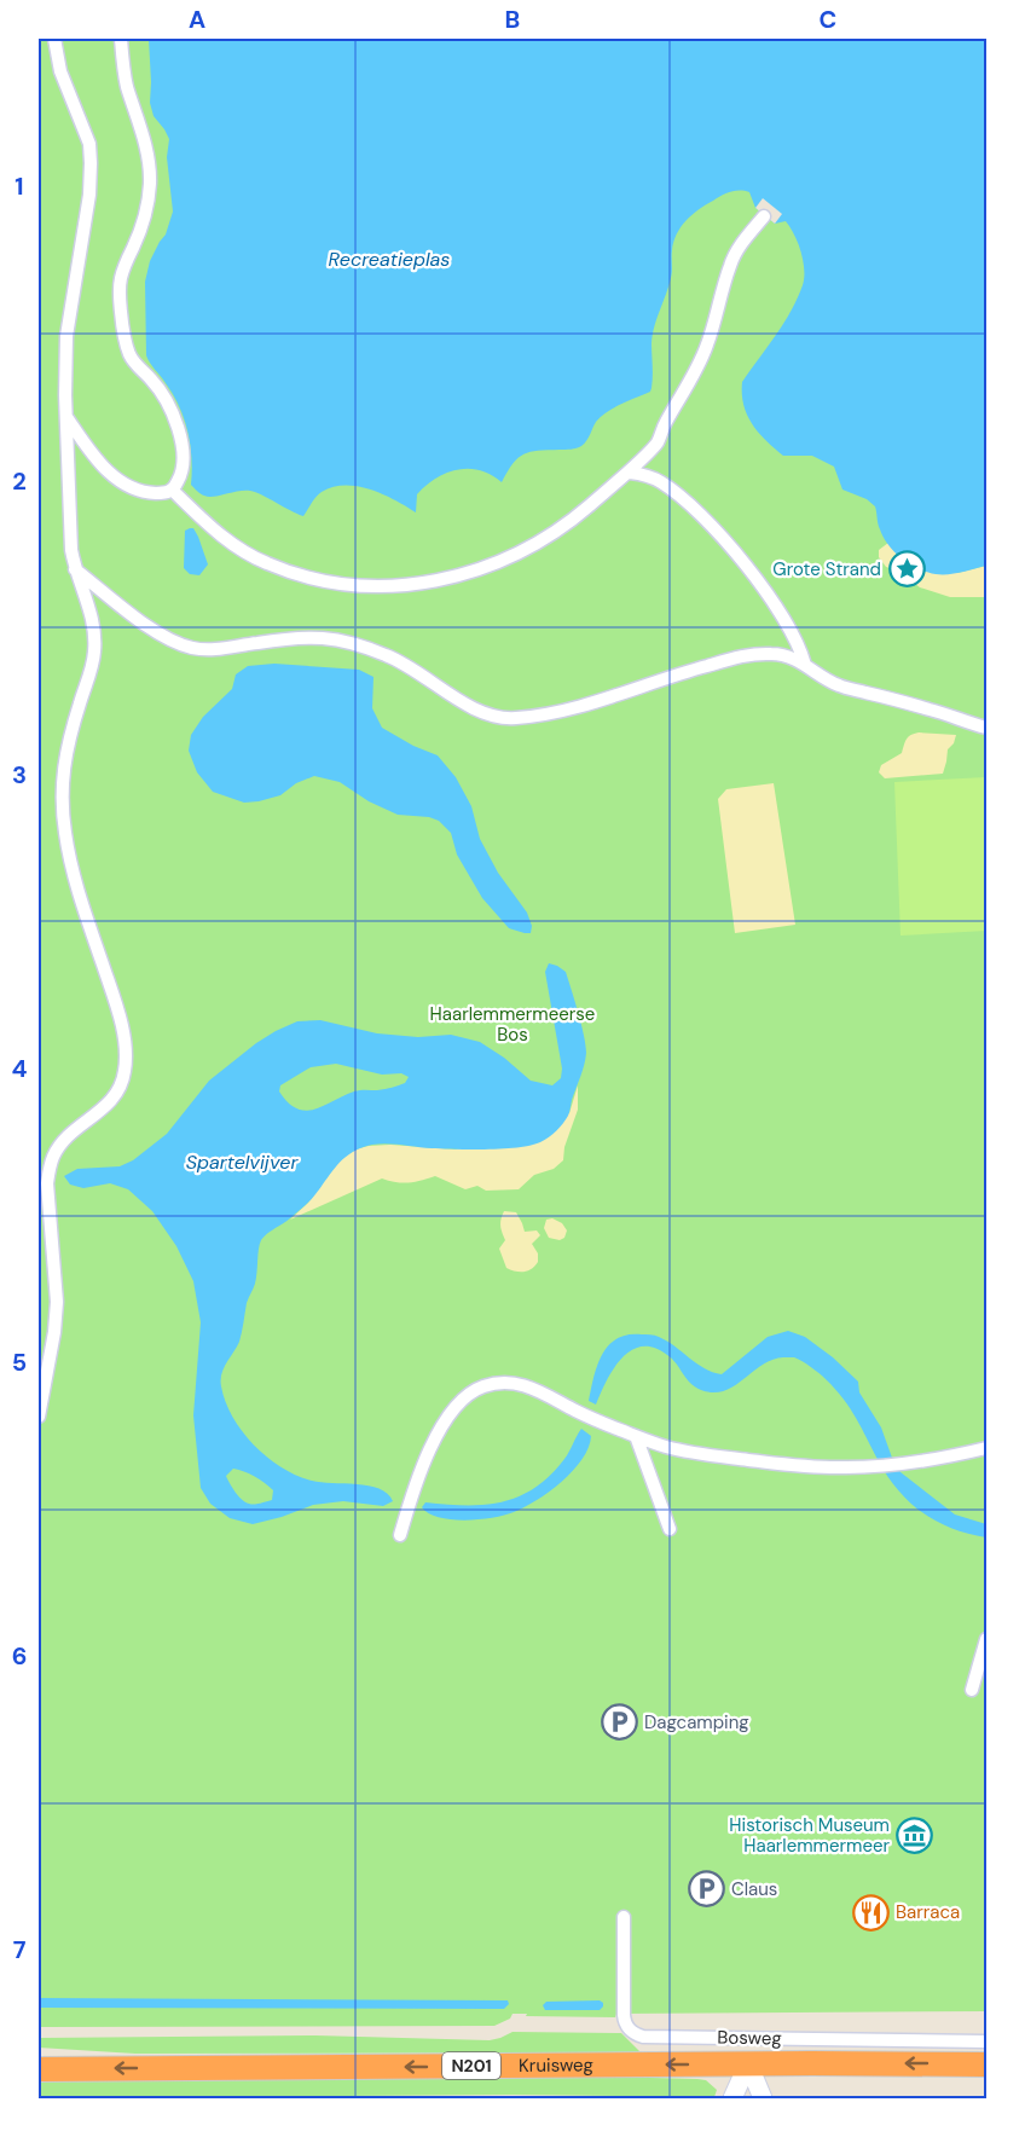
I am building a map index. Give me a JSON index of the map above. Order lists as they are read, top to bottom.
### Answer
{
  "streets": {
    "highway": ["N201", "Kruisweg"],
    "street": ["Bosweg"]
  },
  "one_way": ["Kruisweg"],
  "water": ["Recreatieplas", "Spartelvijver"],
  "parks": ["Haarlemmermeerse Bos"],
  "places": {
    "place": ["Grote Strand"],
    "parking": ["Dagcamping", "Claus"],
    "museum": ["Historisch Museum Haarlemmermeer"],
    "restaurant": ["Barraca"]
  },
  "grid": {
    "columns": ["A", "B", "C"],
    "rows": [
      "1",
      "2",
      "3",
      "4",
      "5",
      "6",
      "7"
    ]
  }
}
